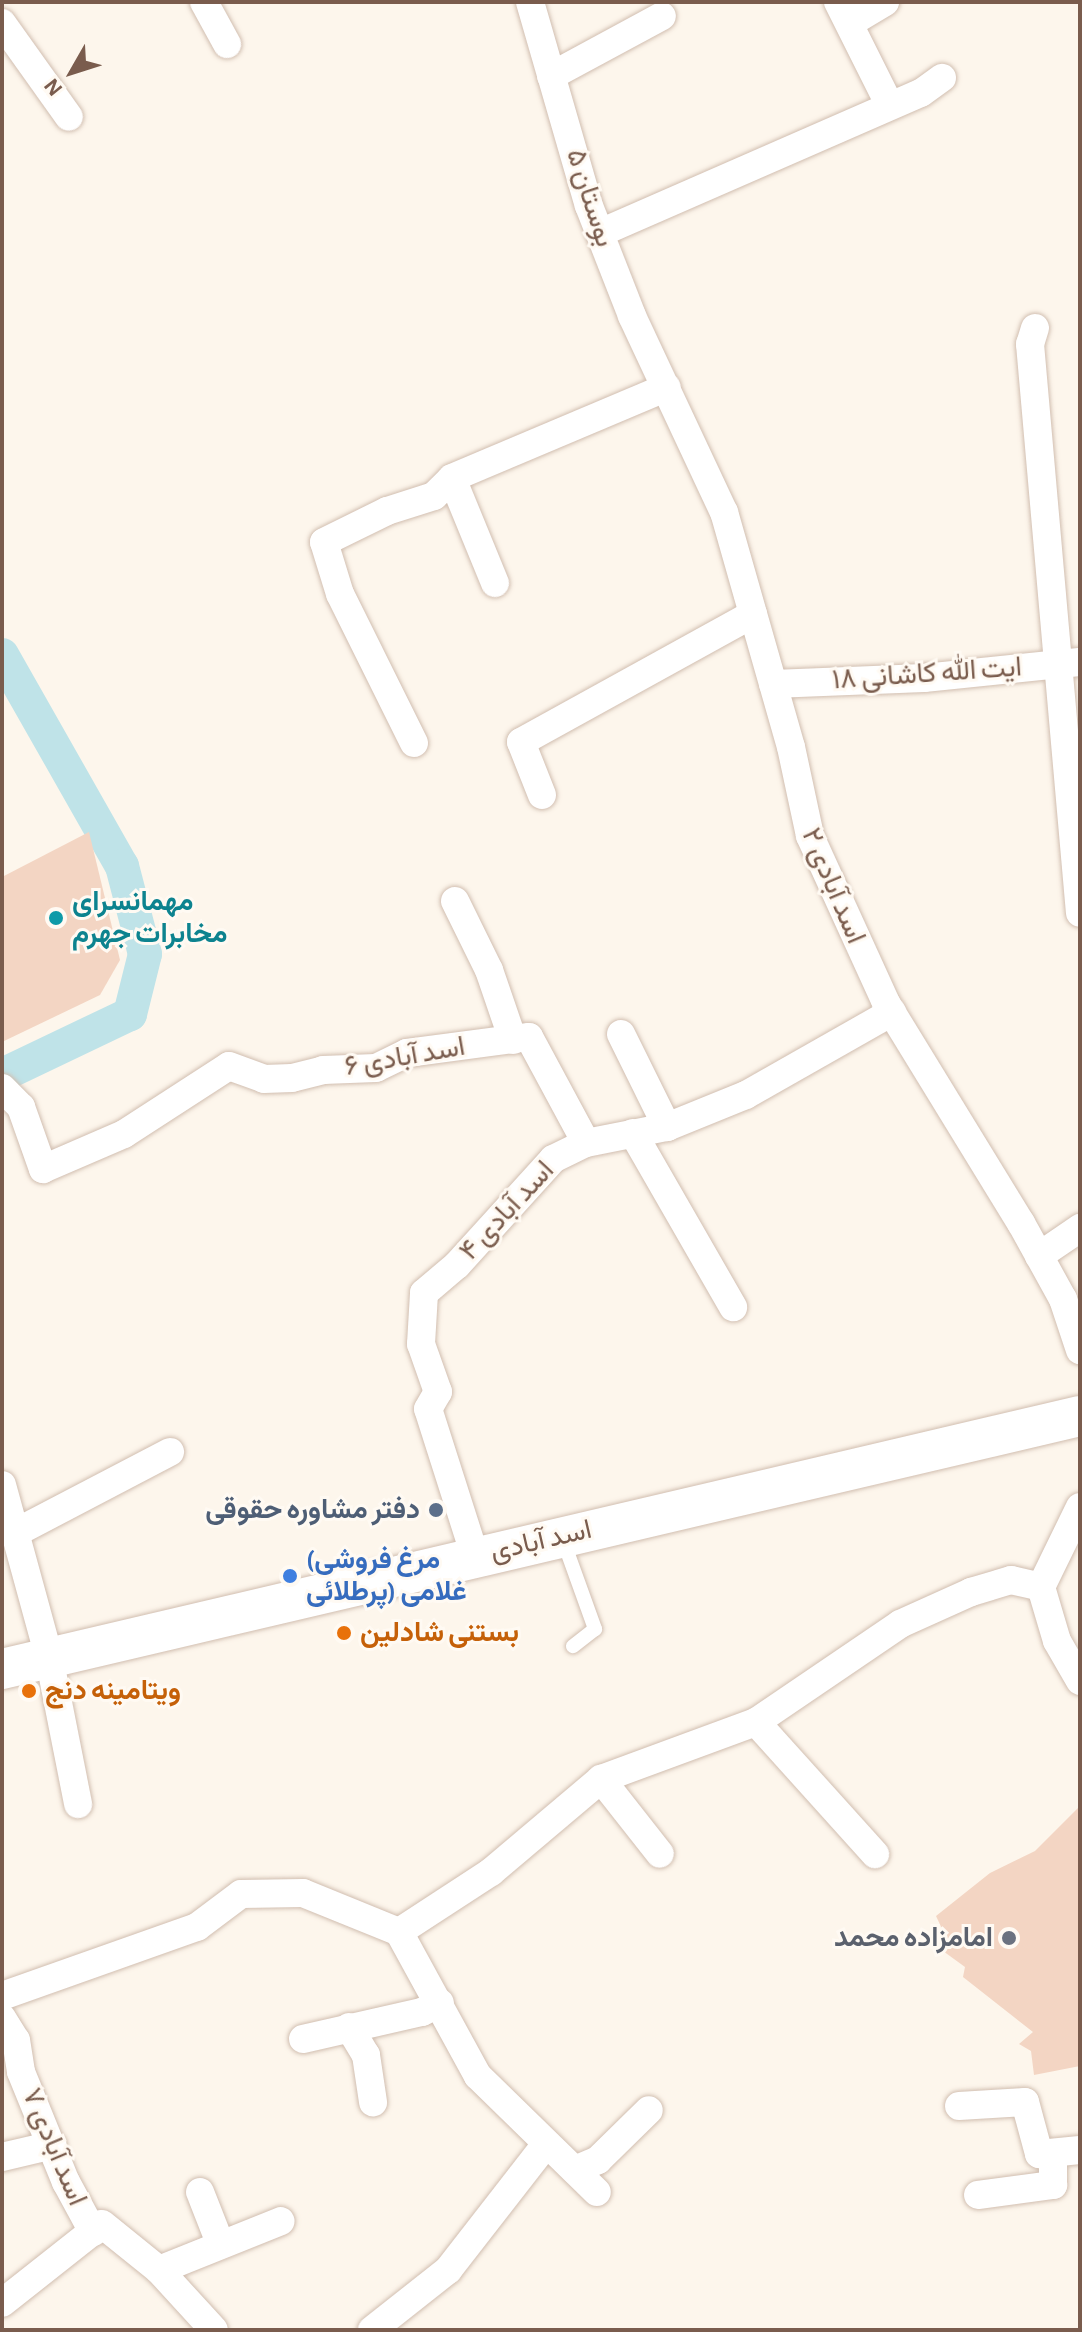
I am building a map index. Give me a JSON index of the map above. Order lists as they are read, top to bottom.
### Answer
{
  "streets": {
    "main road": ["اسد آبادی"],
    "street": [
      "بوستان ۵",
      "ایت الله کاشانی ۱۸",
      "اسد آبادی ۲",
      "اسد آبادی ۶",
      "اسد آبادی ۴",
      "اسد آبادی ۷"
    ]
  },
  "crossings": [
    ["بوستان ۵", "اسد آبادی ۲"],
    ["ایت الله کاشانی ۱۸", "اسد آبادی ۲"],
    ["اسد آبادی ۲", "اسد آبادی ۴"],
    ["اسد آبادی ۴", "اسد آبادی"]
  ],
  "places": [
    "مهمانسرای مخابرات جهرم",
    "دفتر مشاوره حقوقی",
    "(مرغ فروشی غلامی (پرطلائی",
    "بستنی شادلین",
    "ویتامینه دنج",
    "امامزاده محمد"
  ],
  "north": "bottom left"
}
